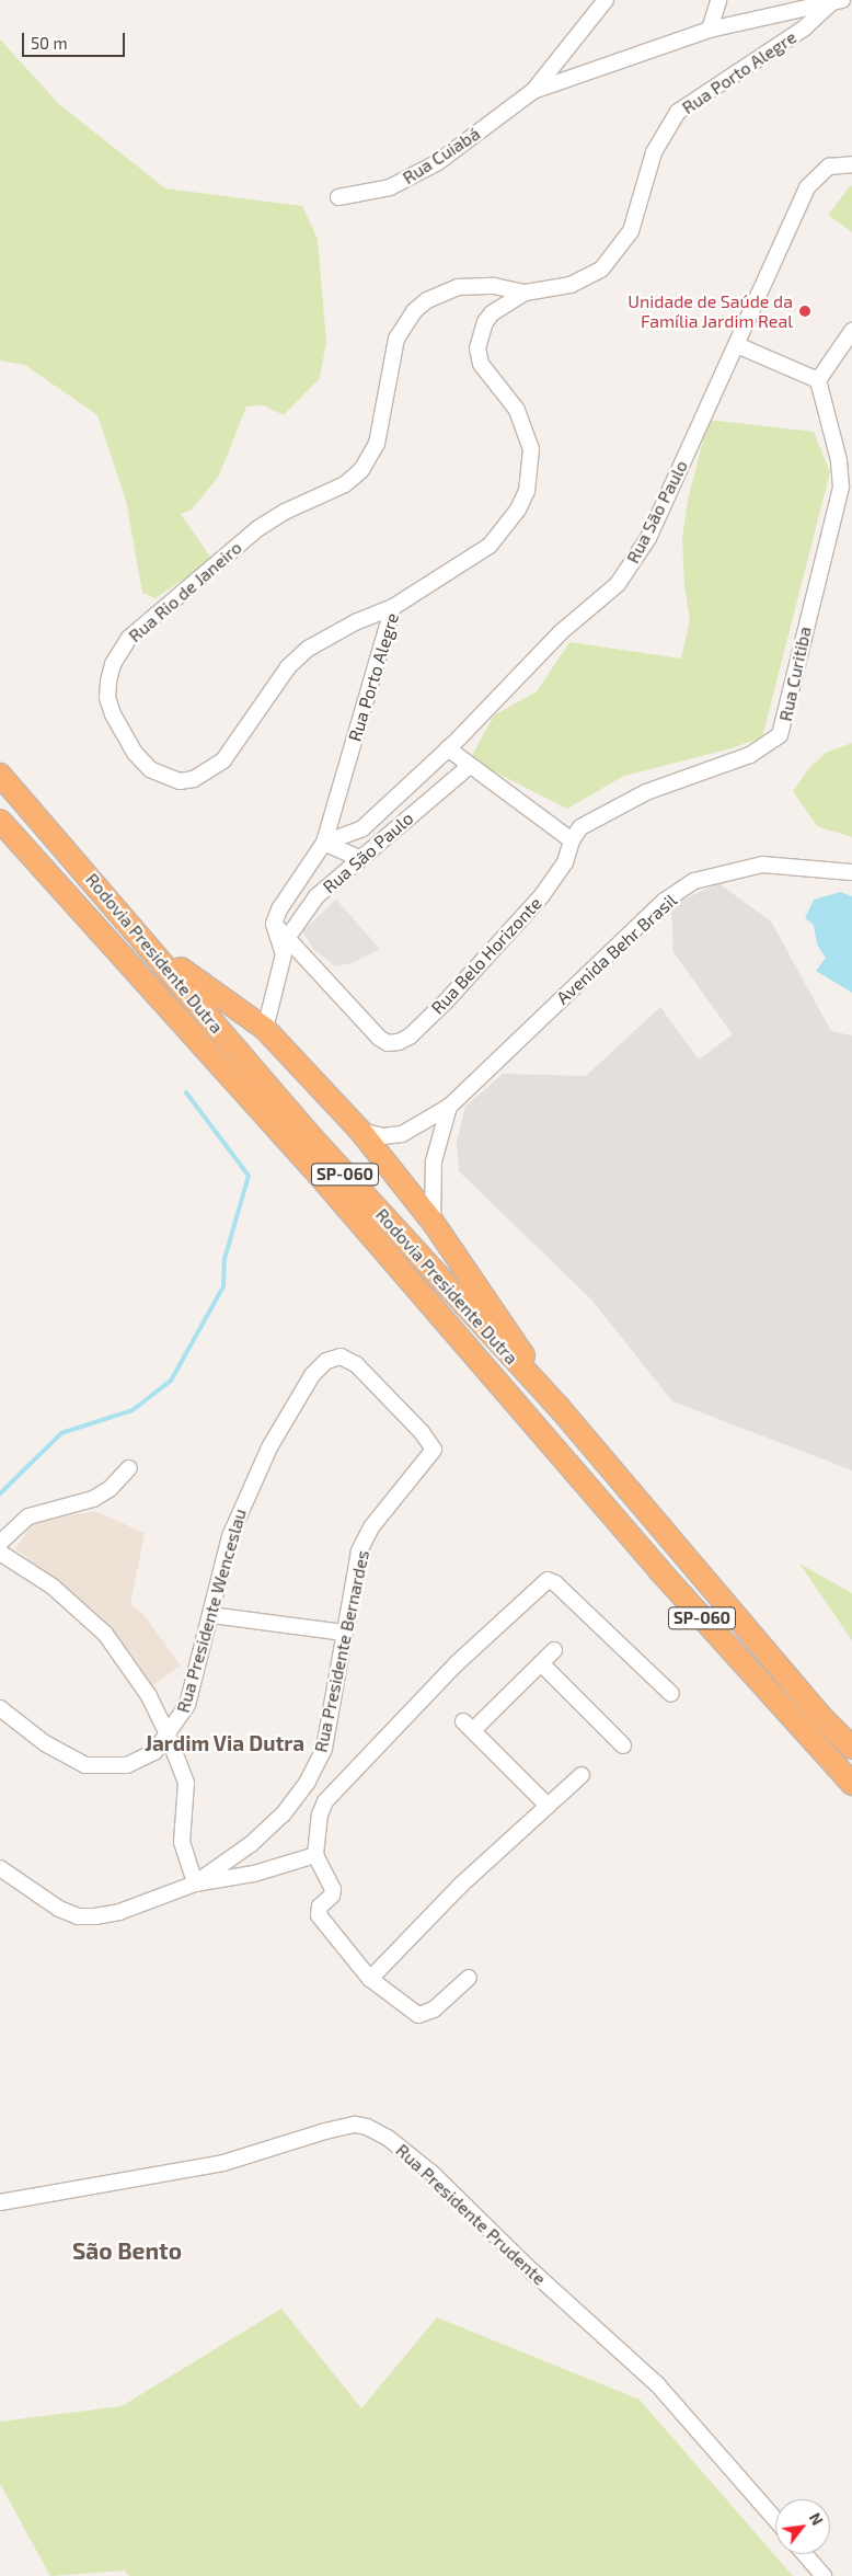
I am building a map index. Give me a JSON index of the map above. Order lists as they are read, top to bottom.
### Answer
{
  "streets": {
    "highway": ["Rodovia Presidente Dutra", "SP-060"],
    "street": [
      "Rua Porto Alegre",
      "Rua Cuiabá",
      "Rua São Paulo",
      "Rua Rio de Janeiro",
      "Rua Curitiba",
      "Avenida Behr Brasil",
      "Rua Belo Horizonte",
      "Rua Presidente Wenceslau",
      "Rua Presidente Bernardes",
      "Rua Presidente Prudente"
    ]
  },
  "crossings": [
    ["Rua Porto Alegre", "Rua São Paulo"],
    ["Rua Porto Alegre", "Rua Rio de Janeiro"],
    ["Rua Porto Alegre", "Rua Belo Horizonte"],
    ["Rua São Paulo", "Rua Belo Horizonte"],
    ["Rua Curitiba", "Rua Belo Horizonte"],
    ["Rua Presidente Wenceslau", "Rua Presidente Bernardes"]
  ],
  "districts": ["Jardim Via Dutra", "São Bento"],
  "places": ["Unidade de Saúde da Família Jardim Real"],
  "scale_bar": "50 m",
  "north": "top right"
}
